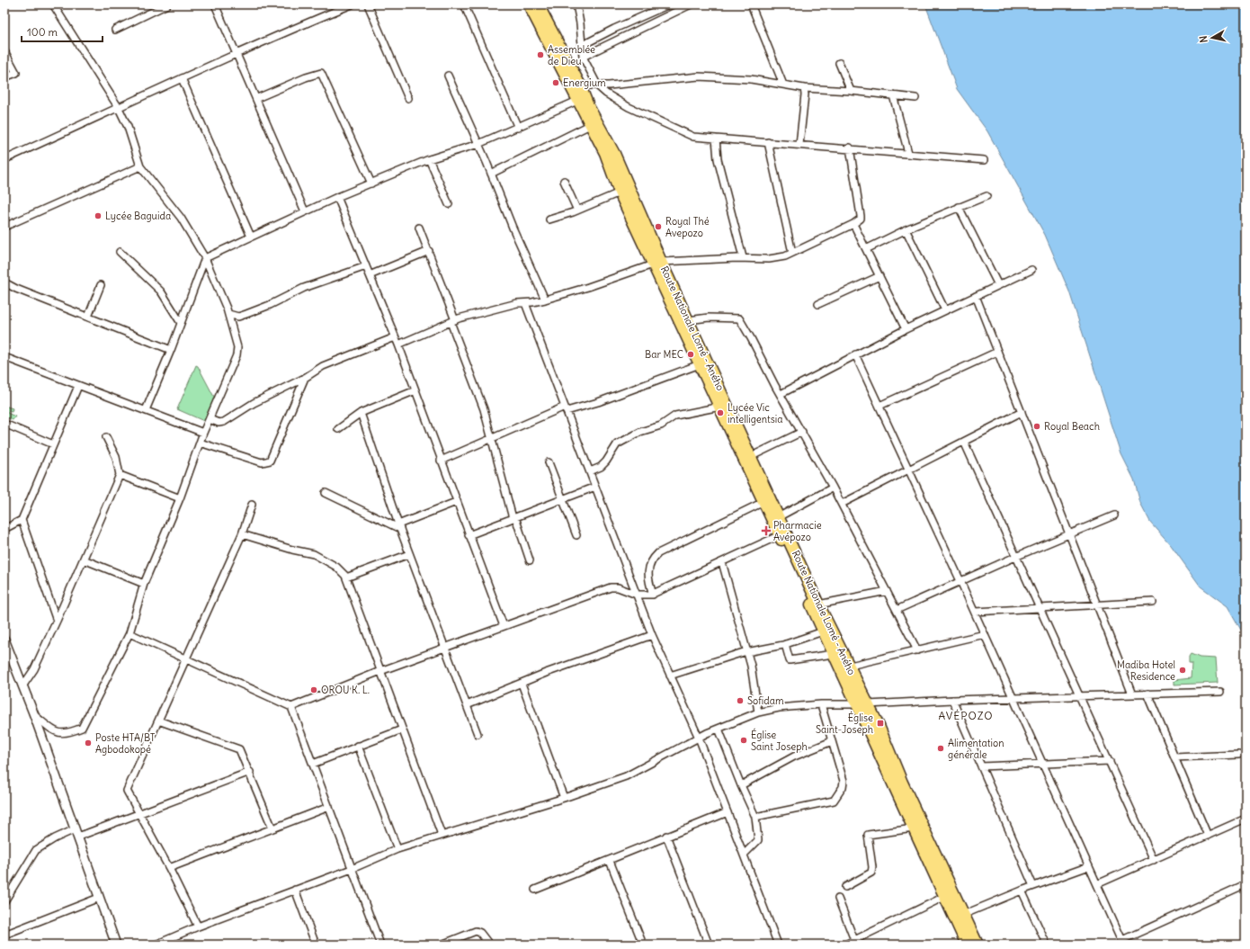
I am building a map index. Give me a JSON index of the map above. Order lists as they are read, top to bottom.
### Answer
{
  "streets": {
    "highway": ["Route Nationale Lomé - Aného"]
  },
  "districts": ["AVÉPOZO"],
  "places": {
    "other": [
      "Assemblée de Dieu",
      "Energium",
      "Lycée Baguida",
      "Royal Thé Avepozo",
      "Bar MEC",
      "Lycée Vic intelligentsia",
      "Royal Beach",
      "Madiba Hotel Residence",
      "OROU K. L.",
      "Sofidam",
      "Église Saint Joseph",
      "Poste HTA/BT Agbodokopé",
      "Alimentation générale"
    ],
    "health": ["Pharmacie Avépozo"],
    "transit": ["Église Saint-Joseph"]
  },
  "scale_bar": "100 m",
  "north": "left"
}
